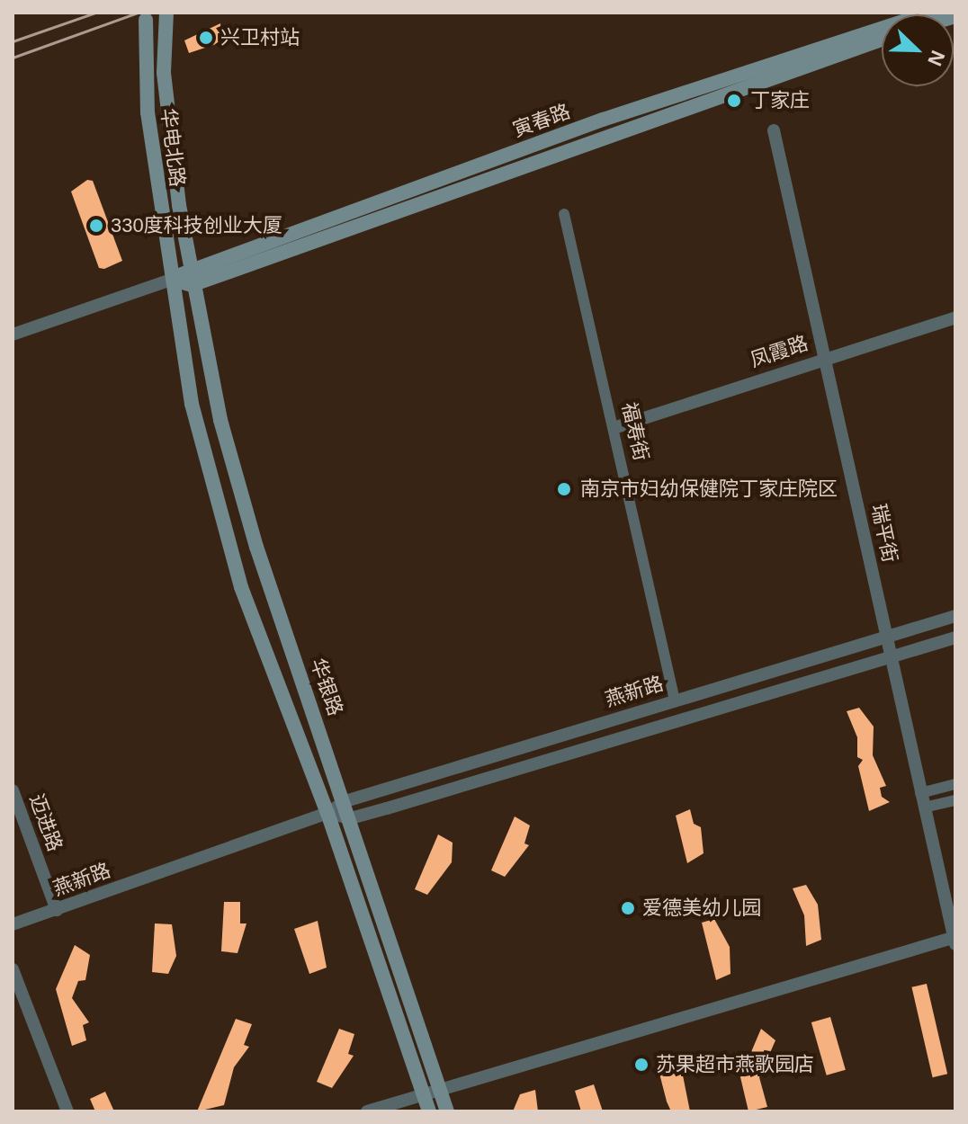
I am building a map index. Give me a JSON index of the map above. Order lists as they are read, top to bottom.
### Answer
{
  "streets": {
    "main road": ["寅春路", "华电北路", "华银路"],
    "street": [
      "凤霞路",
      "福寿街",
      "瑞平街",
      "燕新路",
      "迈进路"
    ]
  },
  "crossings": [
    ["寅春路", "华电北路"],
    ["寅春路", "华银路"],
    ["华电北路", "华银路"],
    ["凤霞路", "福寿街"],
    ["凤霞路", "瑞平街"],
    ["福寿街", "燕新路"],
    ["瑞平街", "燕新路"],
    ["华银路", "燕新路"],
    ["燕新路", "迈进路"]
  ],
  "places": [
    "兴卫村站",
    "丁家庄",
    "330度科技创业大厦",
    "南京市妇幼保健院丁家庄院区",
    "爱德美幼儿园",
    "苏果超市燕歌园店"
  ],
  "north": "bottom right"
}
